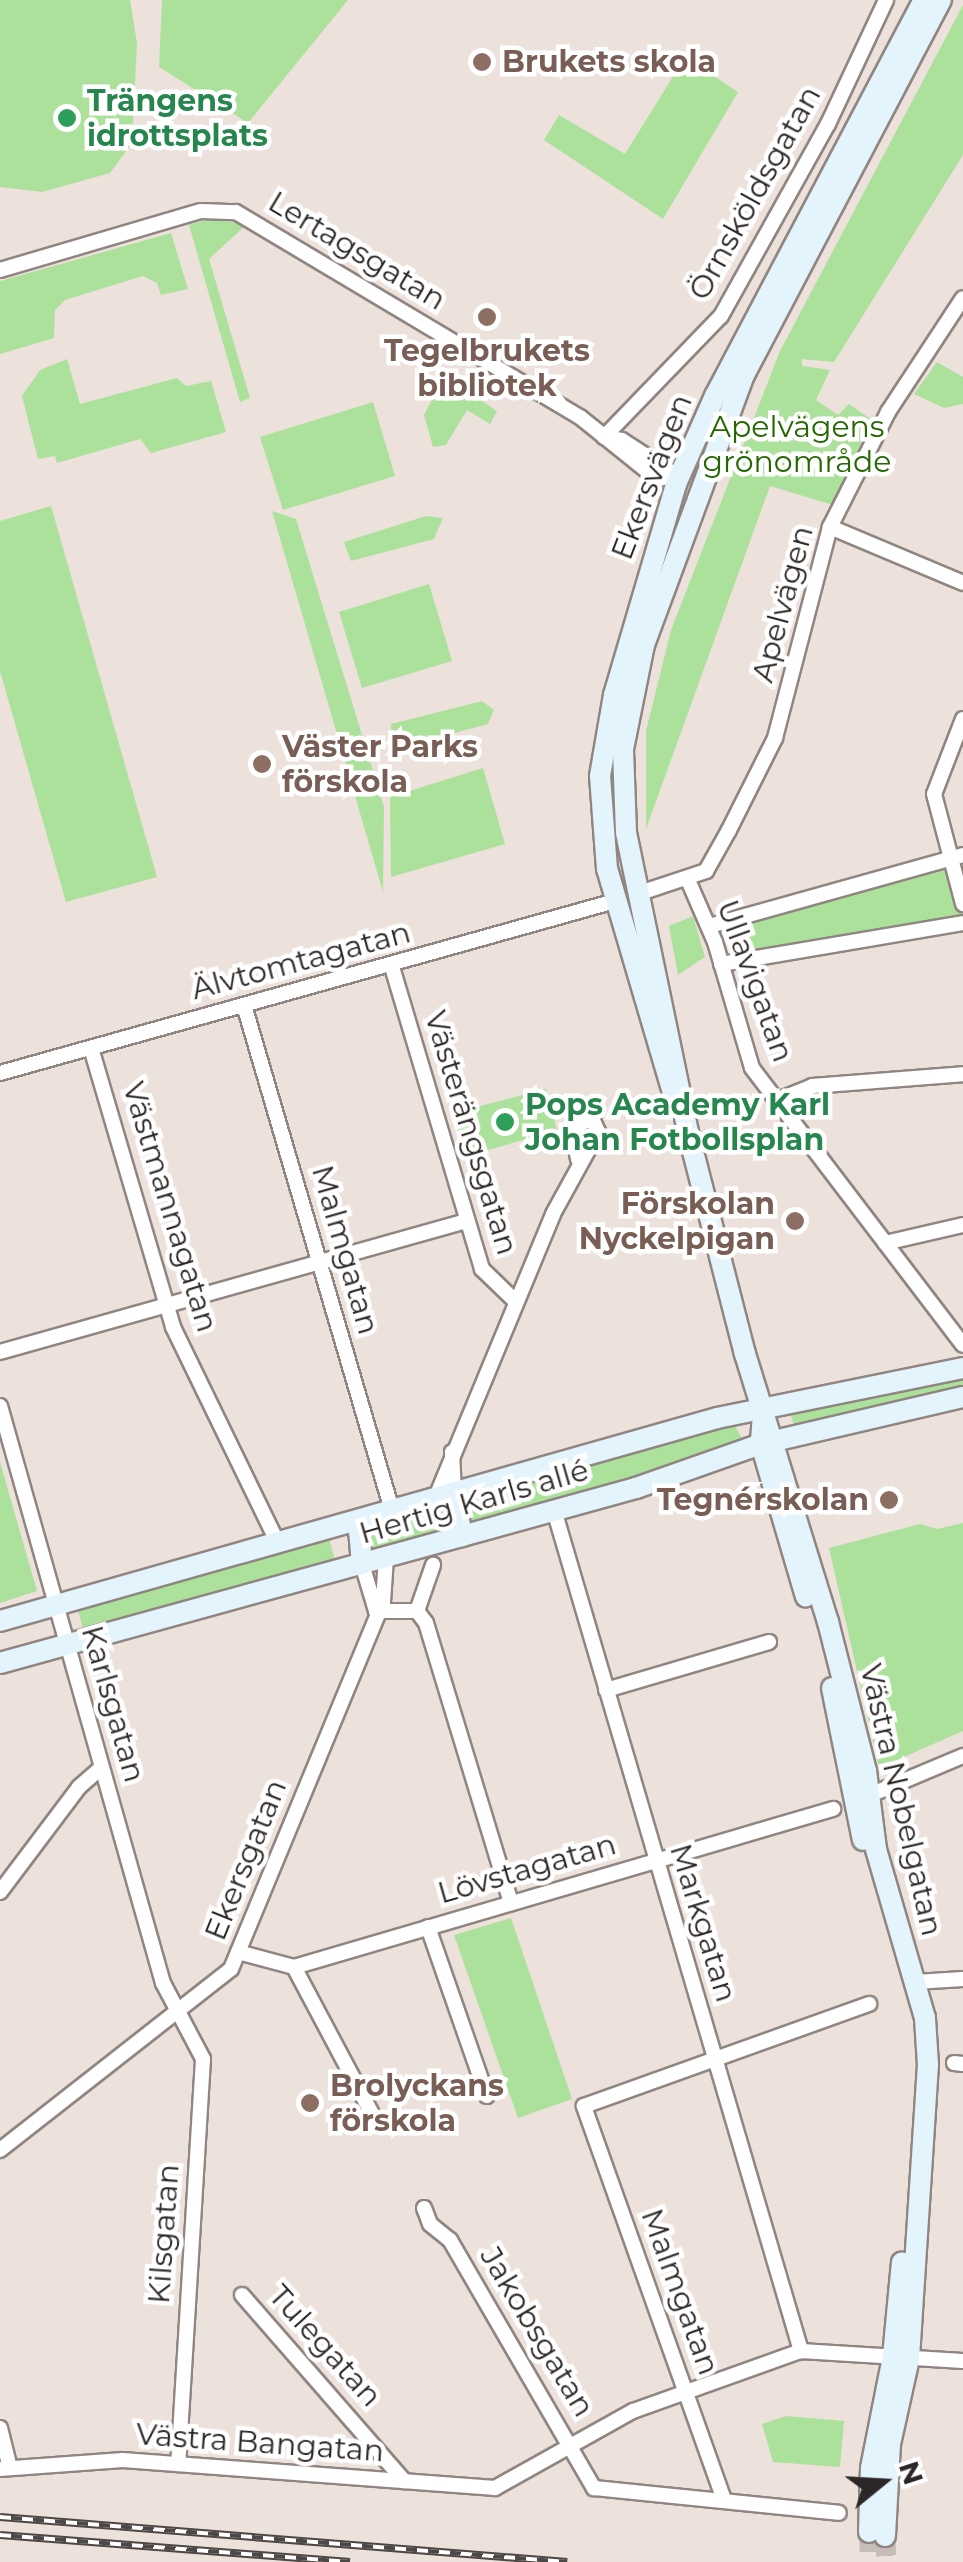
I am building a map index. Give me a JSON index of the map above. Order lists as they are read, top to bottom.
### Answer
{
  "streets": {
    "main road": ["Ekersvägen", "Hertig Karls allé", "Västra Nobelgatan"],
    "street": [
      "Örnsköldsgatan",
      "Lertagsgatan",
      "Apelvägen",
      "Älvtomtagatan",
      "Ullavigatan",
      "Västerängsgatan",
      "Västmannagatan",
      "Malmgatan",
      "Karlsgatan",
      "Ekersgatan",
      "Lövstagatan",
      "Markgatan",
      "Kilsgatan",
      "Jakobsgatan",
      "Tulegatan",
      "Västra Bangatan"
    ]
  },
  "crossings": [
    ["Örnsköldsgatan", "Lertagsgatan"],
    ["Lertagsgatan", "Ekersvägen"],
    ["Ekersvägen", "Älvtomtagatan"],
    ["Apelvägen", "Ullavigatan"],
    ["Älvtomtagatan", "Västerängsgatan"],
    ["Älvtomtagatan", "Västmannagatan"],
    ["Älvtomtagatan", "Malmgatan"],
    ["Ullavigatan", "Hertig Karls allé"],
    ["Västmannagatan", "Hertig Karls allé"],
    ["Malmgatan", "Hertig Karls allé"],
    ["Malmgatan", "Markgatan"],
    ["Malmgatan", "Jakobsgatan"],
    ["Hertig Karls allé", "Karlsgatan"],
    ["Hertig Karls allé", "Västra Nobelgatan"],
    ["Hertig Karls allé", "Ekersgatan"],
    ["Hertig Karls allé", "Markgatan"],
    ["Karlsgatan", "Ekersgatan"],
    ["Karlsgatan", "Kilsgatan"],
    ["Ekersgatan", "Kilsgatan"],
    ["Lövstagatan", "Markgatan"],
    ["Kilsgatan", "Västra Bangatan"],
    ["Jakobsgatan", "Västra Bangatan"],
    ["Tulegatan", "Västra Bangatan"]
  ],
  "parks": ["Apelvägens grönområde"],
  "places": [
    "Brukets skola",
    "Trängens idrottsplats",
    "Tegelbrukets bibliotek",
    "Väster Parks förskola",
    "Pops Academy Karl Johan Fotbollsplan",
    "Förskolan Nyckelpigan",
    "Tegnérskolan",
    "Brolyckans förskola"
  ],
  "north": "right"
}
